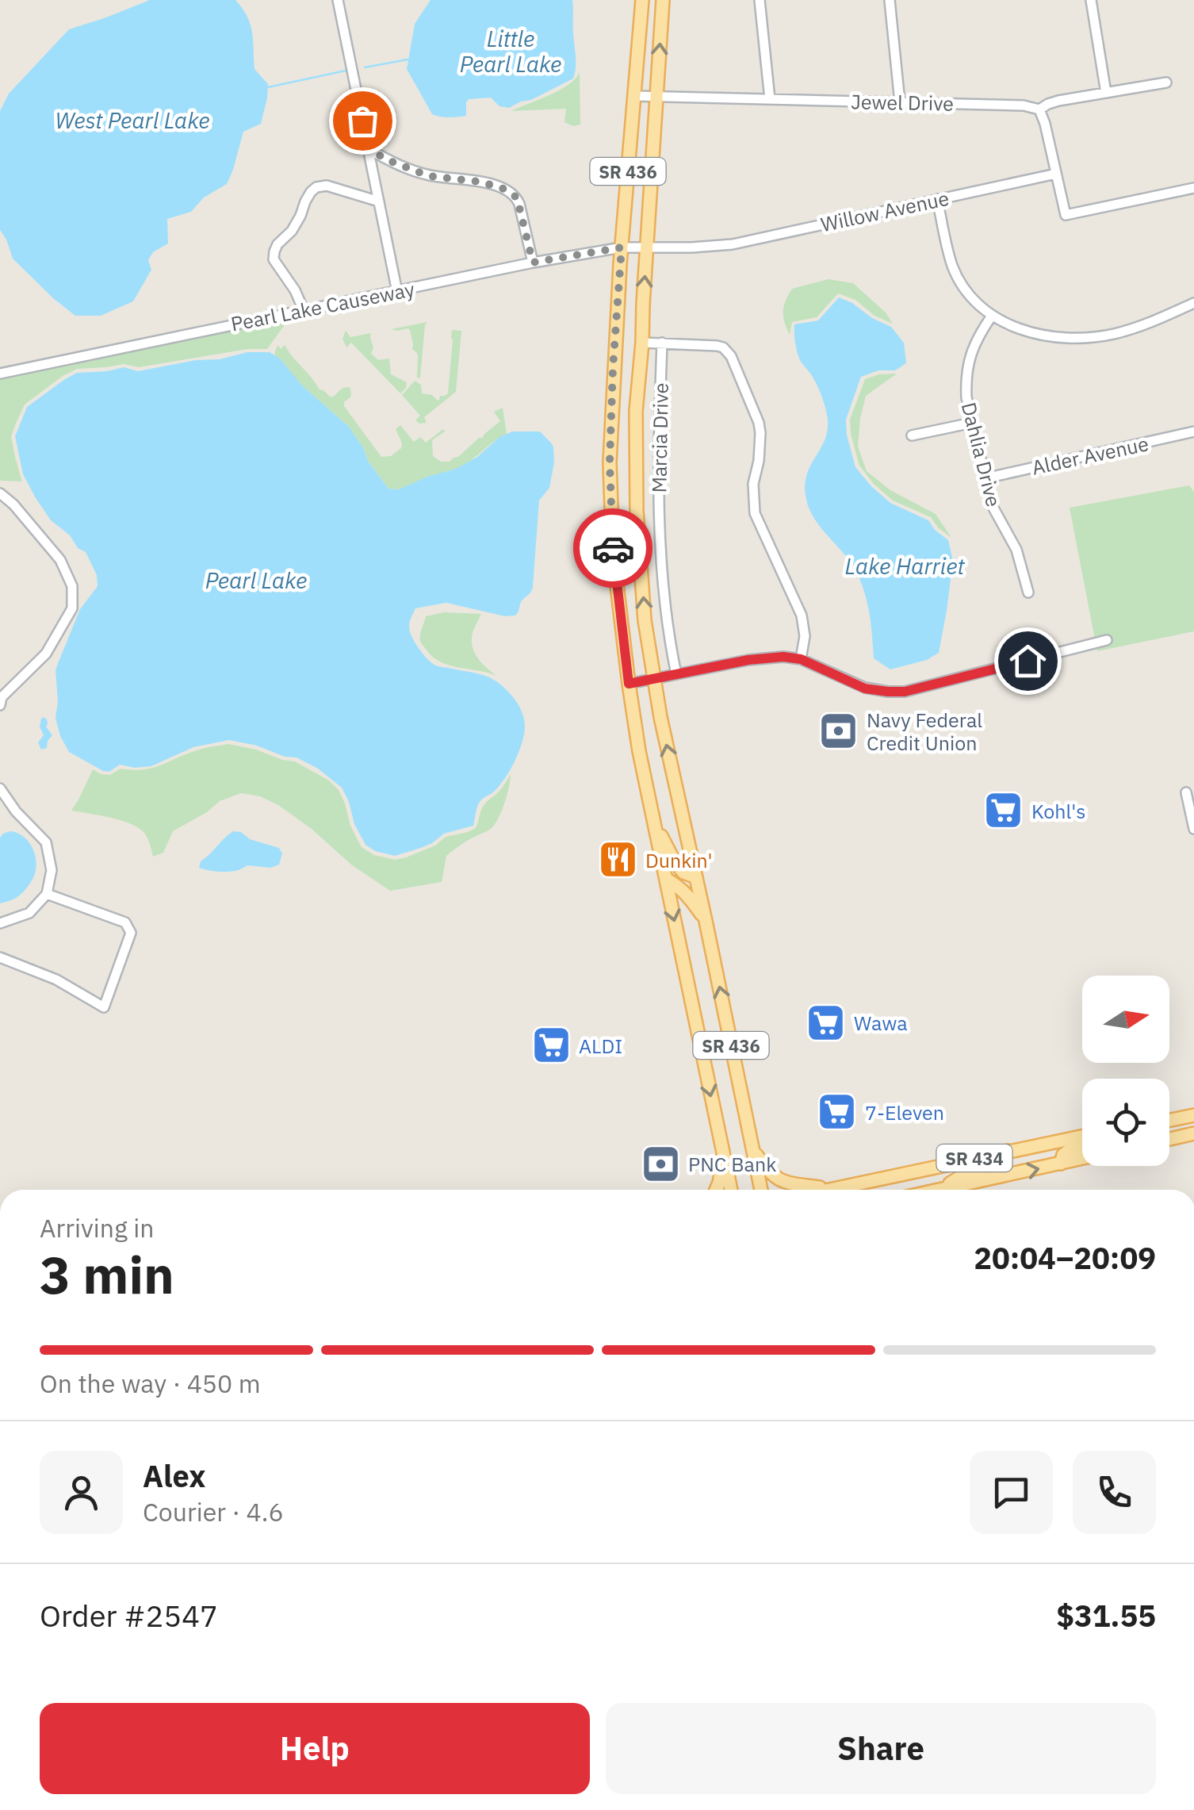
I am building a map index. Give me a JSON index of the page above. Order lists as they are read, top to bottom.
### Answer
{
  "streets": {
    "main road": ["SR 436", "SR 434"],
    "street": [
      "Jewel Drive",
      "Willow Avenue",
      "Pearl Lake Causeway",
      "Marcia Drive",
      "Dahlia Drive",
      "Alder Avenue"
    ]
  },
  "crossings": [
    ["Jewel Drive", "SR 436"],
    ["SR 436", "Willow Avenue"],
    ["SR 436", "Pearl Lake Causeway"],
    ["Willow Avenue", "Pearl Lake Causeway"],
    ["Dahlia Drive", "Alder Avenue"]
  ],
  "water": [
    "Little Pearl Lake",
    "West Pearl Lake",
    "Lake Harriet",
    "Pearl Lake"
  ],
  "places": {
    "bank": ["Navy Federal Credit Union", "PNC Bank"],
    "supermarket": [
      "Kohl's",
      "Wawa",
      "ALDI",
      "7-Eleven"
    ],
    "restaurant": ["Dunkin'"]
  },
  "north": "right",
  "page": {
    "heading": ["3 min", "Arriving in", "20:04–20:09"],
    "panel": [
      "Alex",
      "Courier · 4.6",
      "Order #2547",
      "$31.55"
    ],
    "bar": "On the way · 450 m",
    "buttons": ["Help", "Share"]
  }
}
